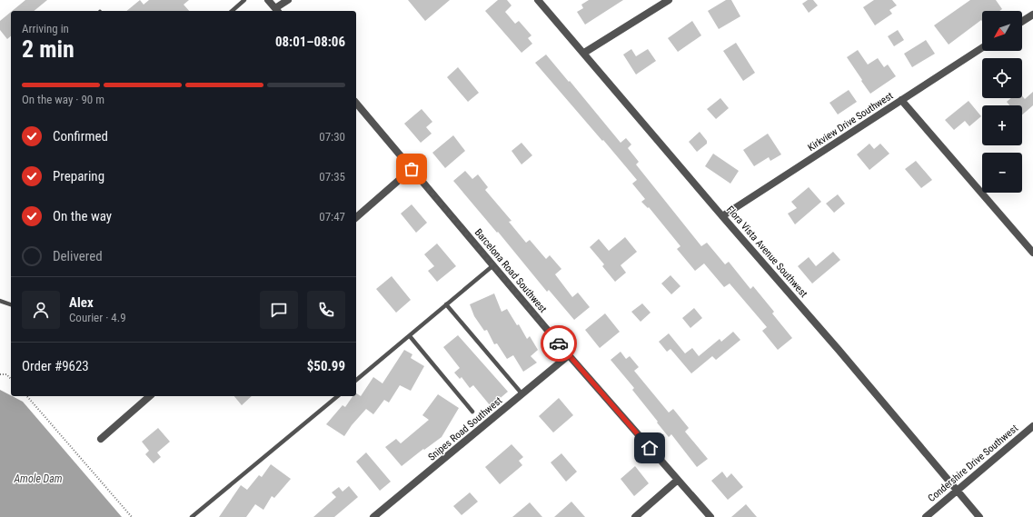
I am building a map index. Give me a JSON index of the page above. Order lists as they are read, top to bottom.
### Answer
{
  "streets": {
    "street": [
      "Kirkview Drive Southwest",
      "Flora Vista Avenue Southwest",
      "Barcelona Road Southwest",
      "Snipes Road Southwest",
      "Condershire Drive Southwest"
    ]
  },
  "crossings": [
    ["Kirkview Drive Southwest", "Flora Vista Avenue Southwest"],
    ["Flora Vista Avenue Southwest", "Condershire Drive Southwest"],
    ["Barcelona Road Southwest", "Snipes Road Southwest"]
  ],
  "water": ["Amole Dam"],
  "north": "bottom left",
  "page": {
    "map_buttons": ["+", "−"],
    "heading": ["2 min", "Arriving in", "08:01–08:06"],
    "panel": [
      "Alex",
      "Courier · 4.9",
      "Order #9623",
      "$50.99"
    ],
    "bar": "On the way · 90 m",
    "list": [
      ["Confirmed", "07:30"],
      ["Preparing", "07:35"],
      ["On the way", "07:47"],
      "Delivered"
    ]
  }
}
